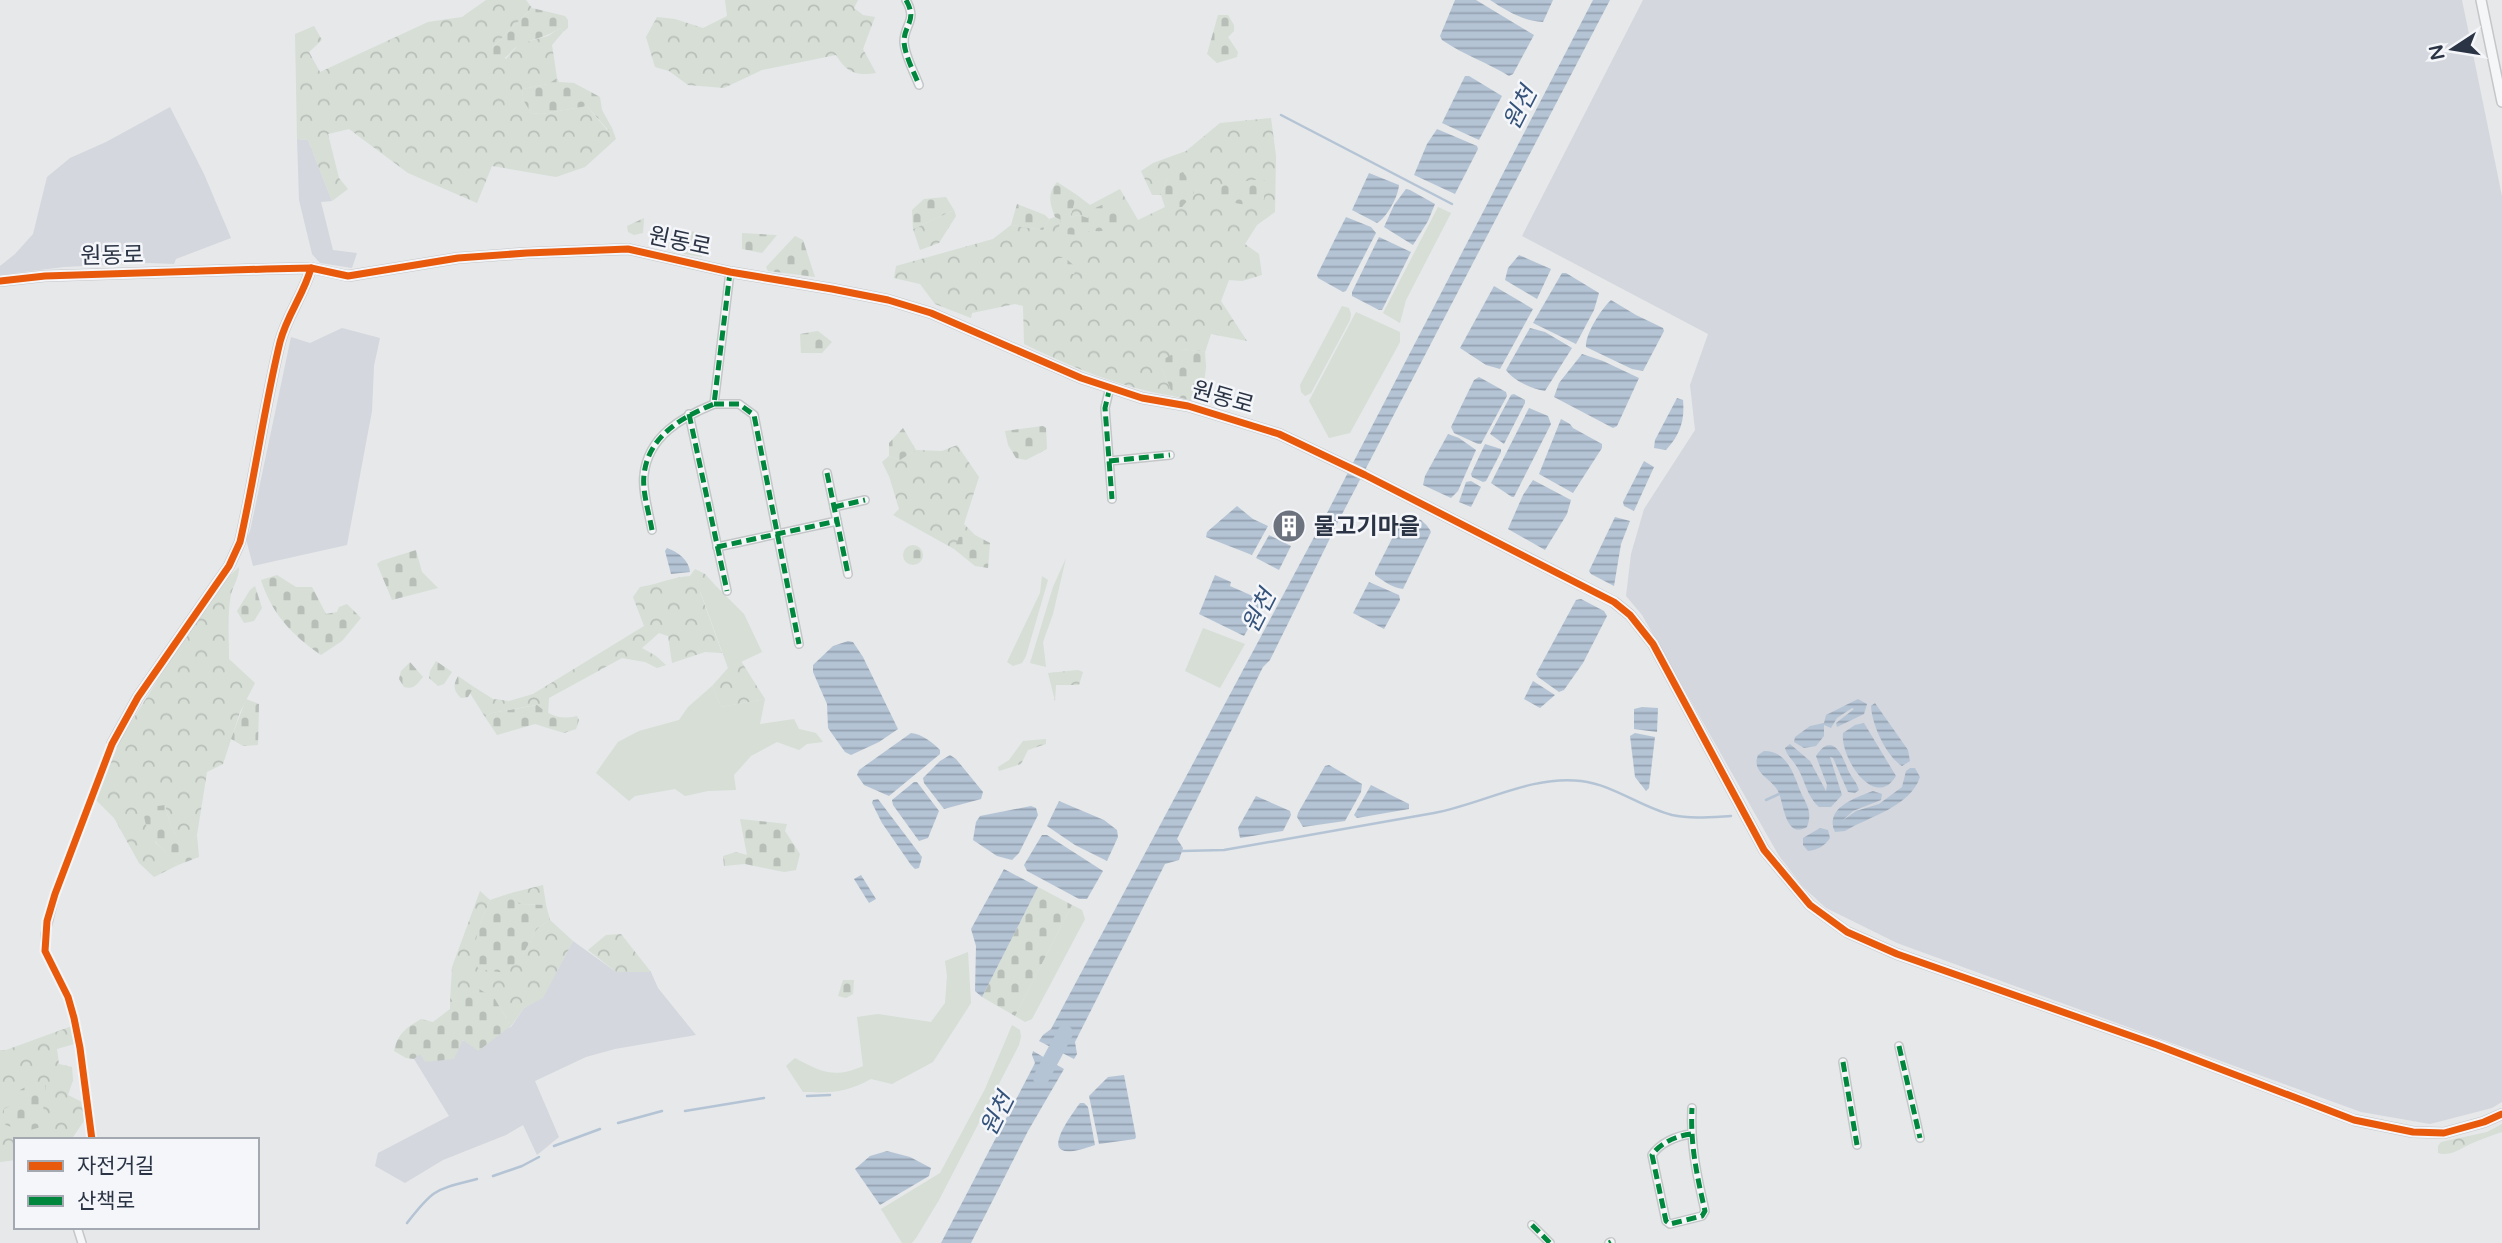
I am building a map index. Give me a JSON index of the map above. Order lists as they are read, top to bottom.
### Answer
{
  "streets": {
    "street": ["원동로"]
  },
  "water": ["원천"],
  "places": {
    "building": ["물고기마을"]
  },
  "legend": ["자전거길", "산책로"],
  "north": "left"
}
